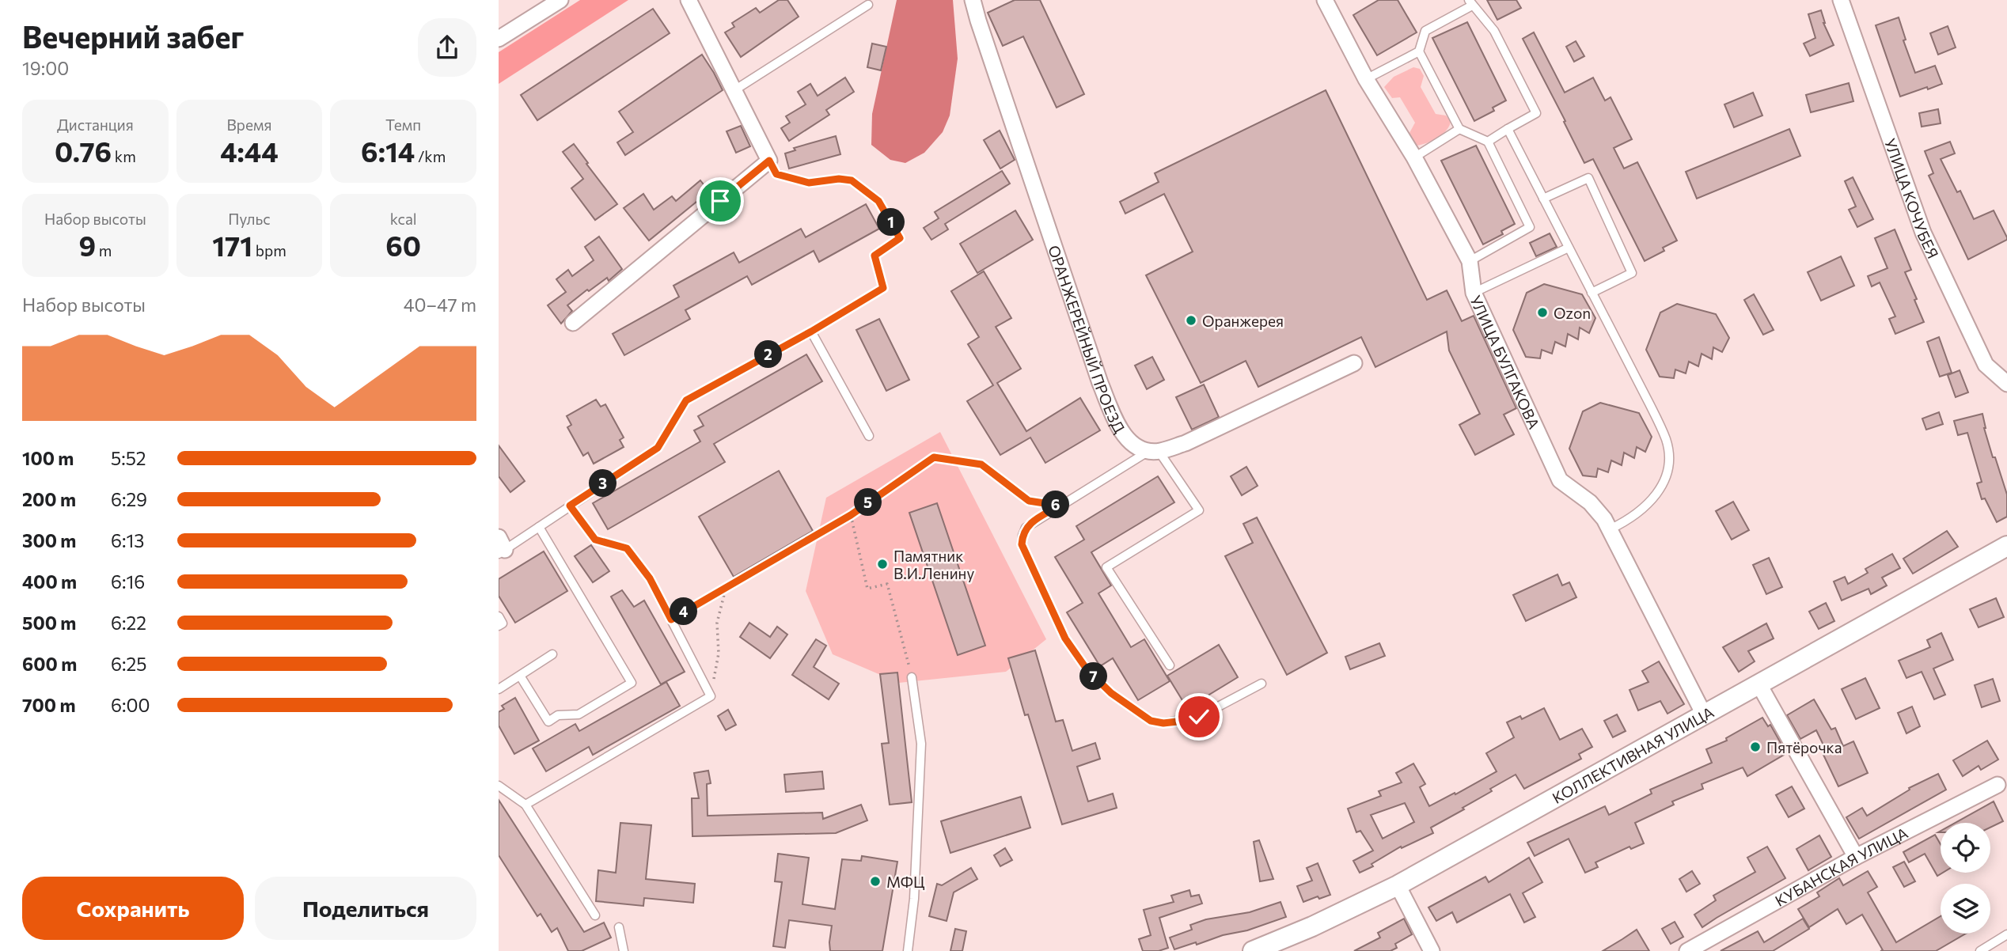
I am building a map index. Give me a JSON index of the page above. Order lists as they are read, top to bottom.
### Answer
{
  "streets": {
    "street": [
      "УЛИЦА КОЧУБЕЯ",
      "ОРАНЖЕРЕЙНЫЙ ПРОЕЗД",
      "УЛИЦА БУЛГАКОВА",
      "КОЛЛЕКТИВНАЯ УЛИЦА",
      "КУБАНСКАЯ УЛИЦА"
    ]
  },
  "crossings": [
    ["УЛИЦА БУЛГАКОВА", "КОЛЛЕКТИВНАЯ УЛИЦА"]
  ],
  "places": [
    "Ozon",
    "Оранжерея",
    "Памятник В.И.Ленину",
    "Пятёрочка",
    "МФЦ"
  ],
  "page": {
    "heading": ["Вечерний забег", "19:00"],
    "stats": [
      ["Дистанция", "0.76 km"],
      ["Время", "4:44"],
      ["Темп", "6:14 /km"],
      ["Набор высоты", "9 m"],
      ["Пульс", "171 bpm"],
      ["kcal", "60"]
    ],
    "pins": [
      "1",
      "2",
      "3",
      "5",
      "6",
      "4",
      "7"
    ],
    "chart": ["Набор высоты", "40–47 m"],
    "list": [
      {
        "name": "100 m",
        "note": "5:52"
      },
      {
        "name": "200 m",
        "note": "6:29"
      },
      {
        "name": "300 m",
        "note": "6:13"
      },
      {
        "name": "400 m",
        "note": "6:16"
      },
      {
        "name": "500 m",
        "note": "6:22"
      },
      {
        "name": "600 m",
        "note": "6:25"
      },
      {
        "name": "700 m",
        "note": "6:00"
      }
    ],
    "buttons": ["Сохранить", "Поделиться"]
  }
}
